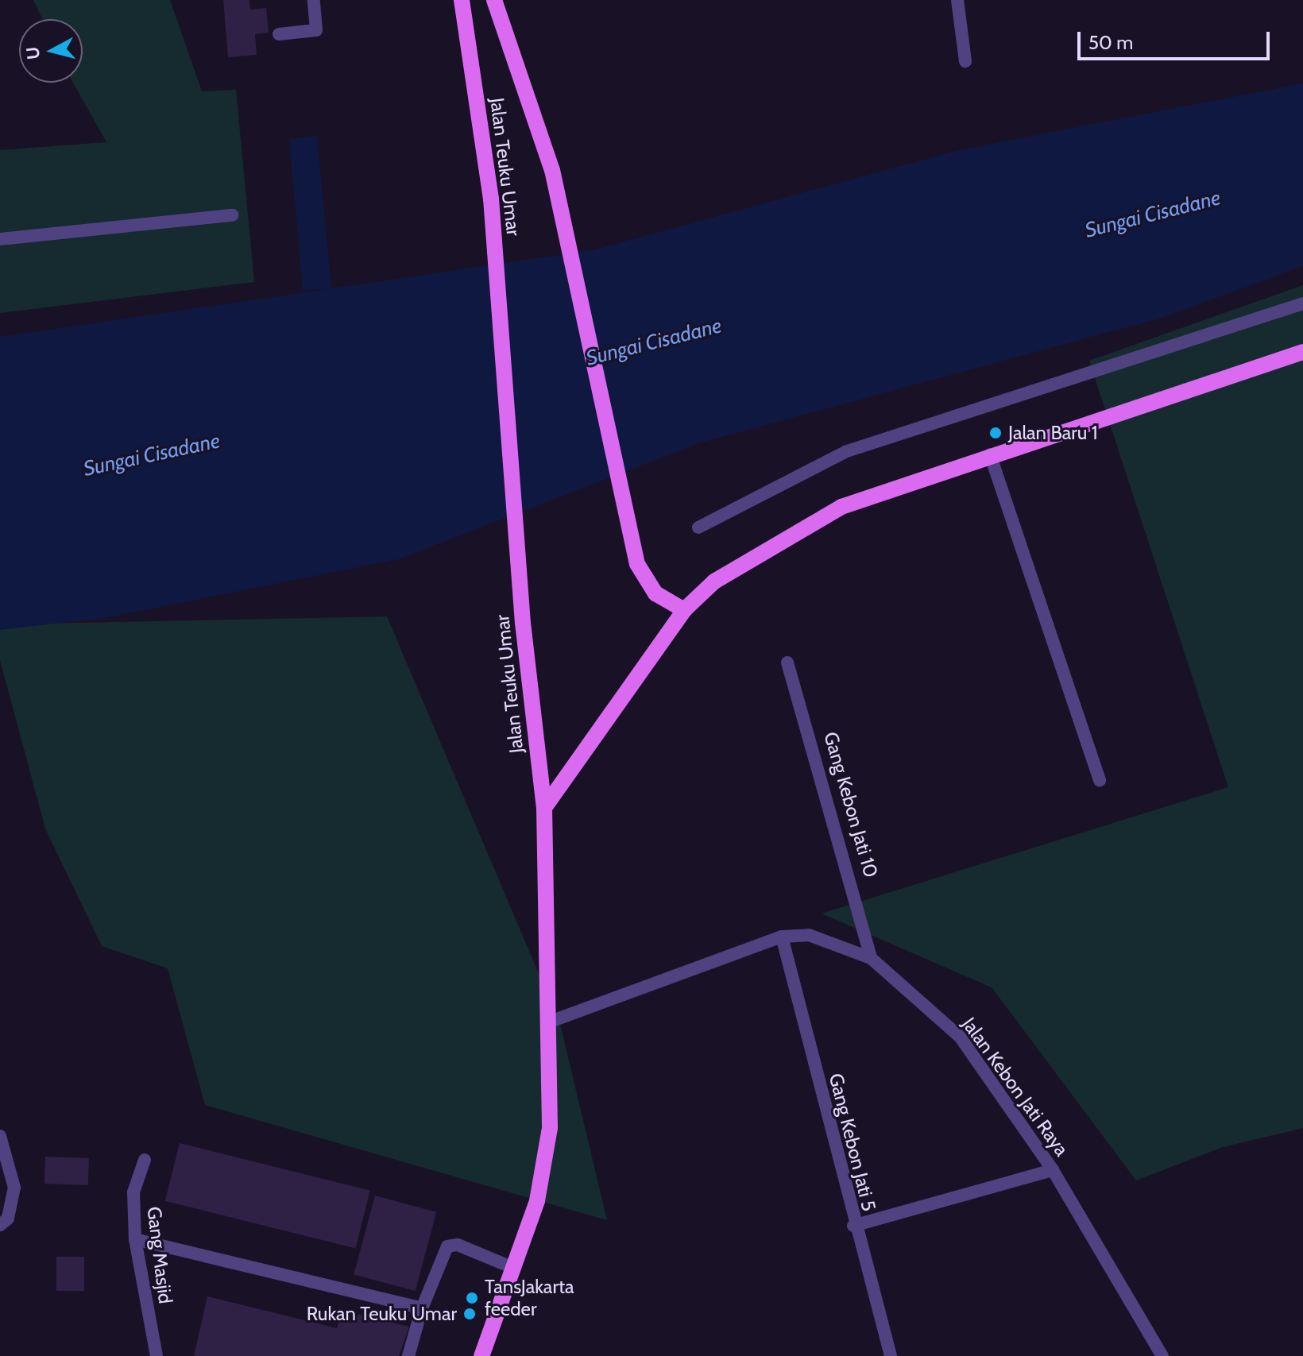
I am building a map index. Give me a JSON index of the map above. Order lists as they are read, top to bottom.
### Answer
{
  "streets": {
    "main road": ["Jalan Teuku Umar"],
    "street": [
      "Gang Kebon Jati 10",
      "Jalan Kebon Jati Raya",
      "Gang Kebon Jati 5",
      "Gang Masjid"
    ]
  },
  "crossings": [
    ["Jalan Teuku Umar", "Jalan Kebon Jati Raya"],
    ["Gang Kebon Jati 10", "Jalan Kebon Jati Raya"],
    ["Jalan Kebon Jati Raya", "Gang Kebon Jati 5"]
  ],
  "water": ["Sungai Cisadane"],
  "places": ["Jalan Baru 1", "TansJakarta feeder", "Rukan Teuku Umar"],
  "scale_bar": "50 m",
  "north": "left"
}
